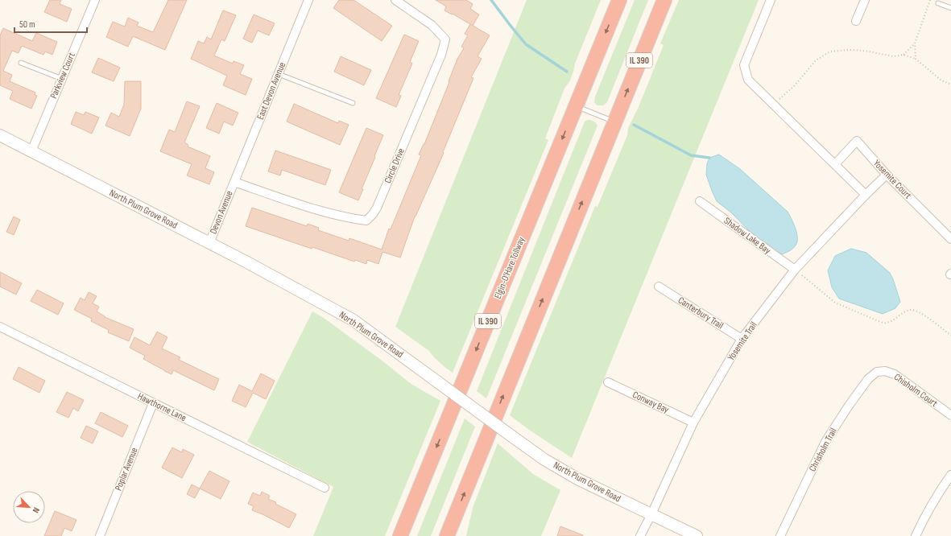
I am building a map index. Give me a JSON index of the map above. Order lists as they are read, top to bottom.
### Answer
{
  "streets": {
    "highway": ["IL 390", "Elgin-O'Hare Tollway"],
    "street": [
      "Parkview Court",
      "East Devon Avenue",
      "Circle Drive",
      "Yosemite Court",
      "North Plum Grove Road",
      "Devon Avenue",
      "Shadow Lake Bay",
      "Canterbury Trail",
      "Yosemite Trail",
      "Chisholm Court",
      "Conway Bay",
      "Hawthorne Lane",
      "Chrisholm Trail",
      "Poplar Avenue"
    ]
  },
  "crossings": [
    ["Parkview Court", "North Plum Grove Road"],
    ["East Devon Avenue", "Circle Drive"],
    ["East Devon Avenue", "Devon Avenue"],
    ["Circle Drive", "Devon Avenue"],
    ["Yosemite Court", "Yosemite Trail"],
    ["North Plum Grove Road", "Devon Avenue"],
    ["North Plum Grove Road", "Yosemite Trail"],
    ["Shadow Lake Bay", "Yosemite Trail"],
    ["Canterbury Trail", "Yosemite Trail"],
    ["Yosemite Trail", "Conway Bay"],
    ["Chisholm Court", "Chrisholm Trail"],
    ["Hawthorne Lane", "Poplar Avenue"]
  ],
  "scale_bar": "50 m",
  "north": "bottom right"
}
